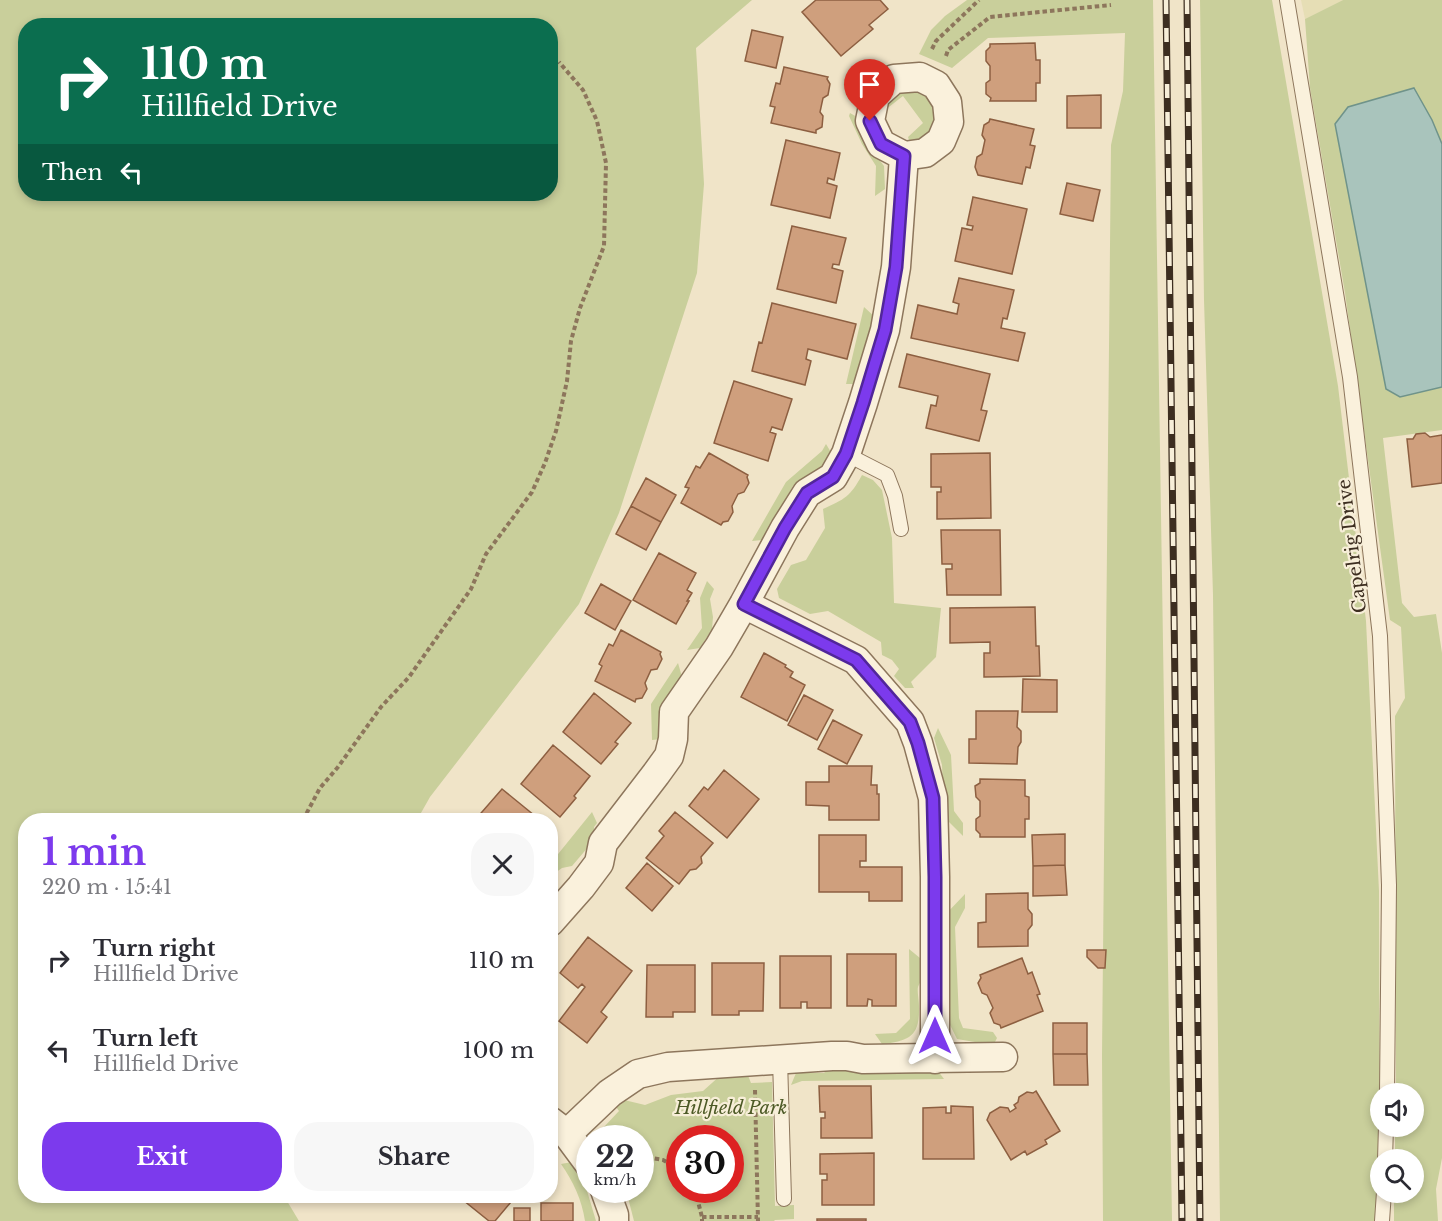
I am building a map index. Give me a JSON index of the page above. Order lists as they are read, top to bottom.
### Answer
{
  "streets": {
    "lane": ["Capelrig Drive"]
  },
  "parks": ["Hillfield Park"],
  "page": {
    "turn": ["110 m", "Hillfield Drive"],
    "then": "Then",
    "heading": ["1 min", "220 m · 15:41"],
    "list": [
      {
        "name": "Turn right",
        "note": "Hillfield Drive",
        "value": "110 m"
      },
      {
        "name": "Turn left",
        "note": "Hillfield Drive",
        "value": "100 m"
      }
    ],
    "buttons": ["Exit", "Share"],
    "speed": "22 km/h",
    "limit": "30"
  }
}
